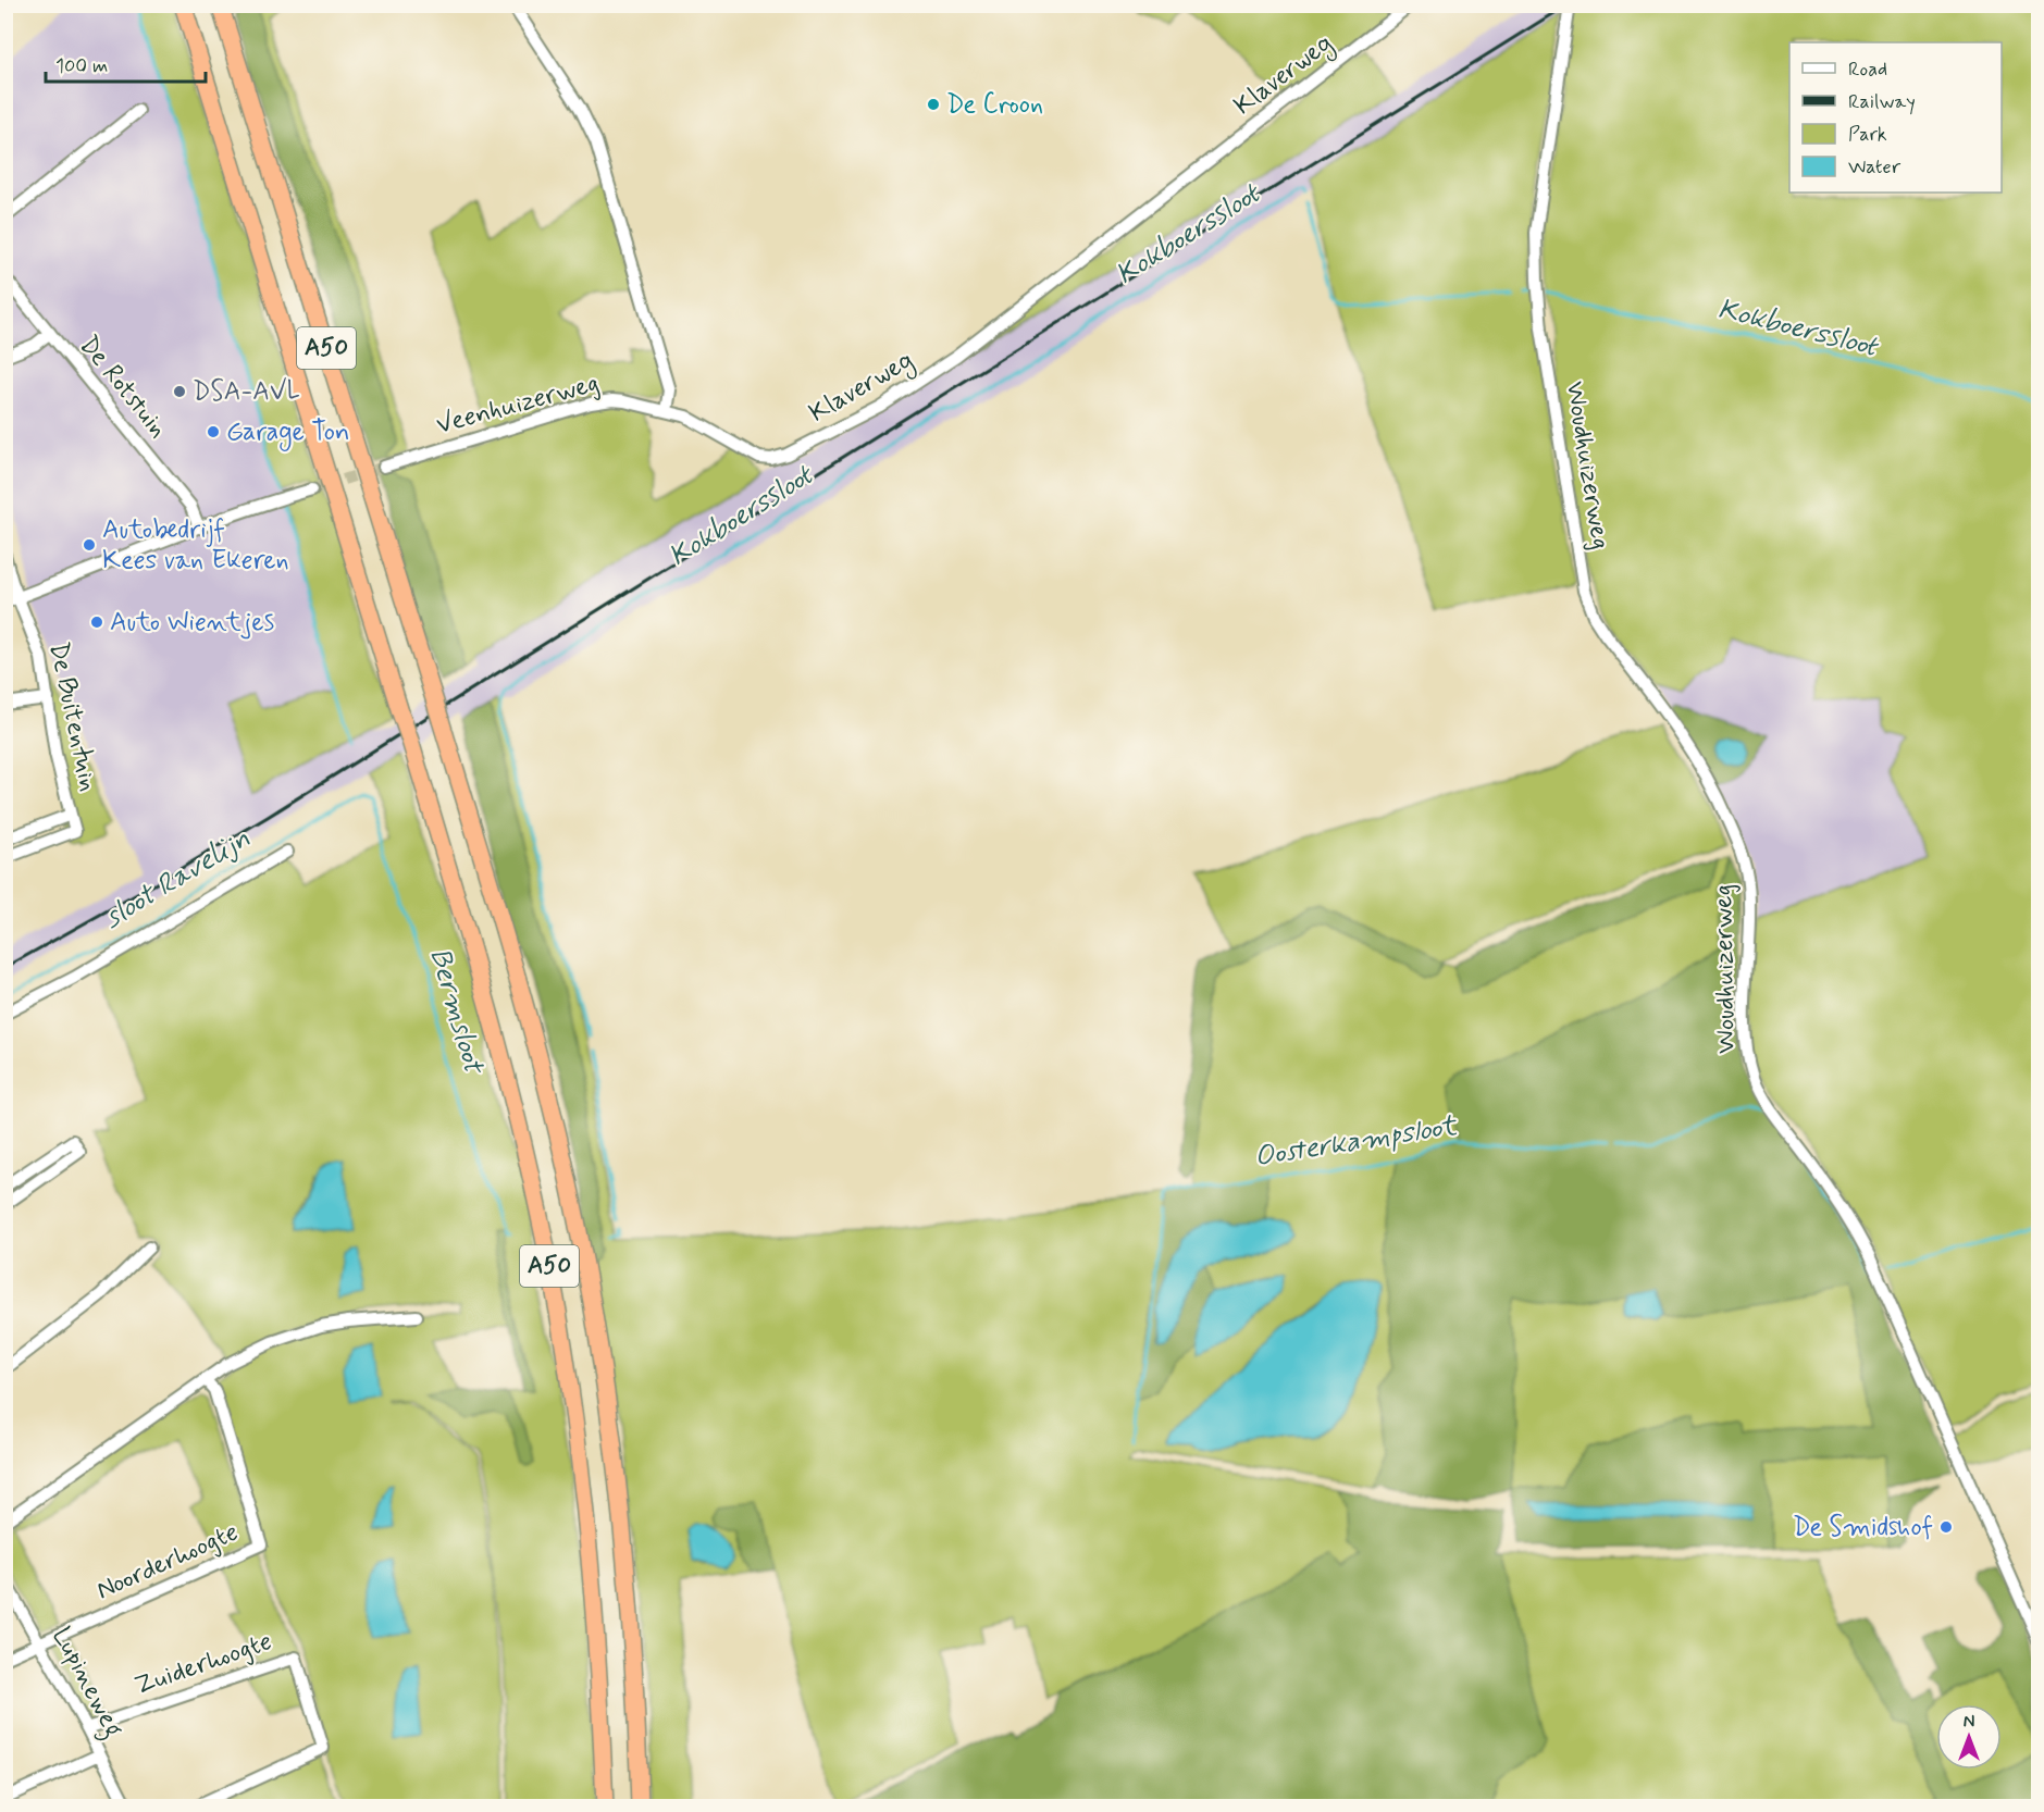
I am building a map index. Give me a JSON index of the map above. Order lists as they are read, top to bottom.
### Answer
{
  "streets": {
    "highway": ["A50"],
    "street": [
      "Klaverweg",
      "De Rotstuin",
      "Veenhuizerweg",
      "Woudhuizerweg",
      "De Buitentuin",
      "Noorderhoogte",
      "Zuiderhoogte",
      "Lupineweg"
    ]
  },
  "crossings": [
    ["Klaverweg", "Veenhuizerweg"],
    ["Noorderhoogte", "Lupineweg"],
    ["Zuiderhoogte", "Lupineweg"]
  ],
  "water": [
    "Kokboerssloot",
    "sloot Ravelijn",
    "Bermsloot",
    "Oosterkampsloot"
  ],
  "places": [
    "De Croon",
    "DSA-AVL",
    "Garage Ton",
    "Autobedrijf Kees van Ekeren",
    "Auto Wientjes",
    "De Smidshof"
  ],
  "legend": [
    "Road",
    "Railway",
    "Park",
    "Water"
  ],
  "scale_bar": "100 m",
  "north": "top"
}
